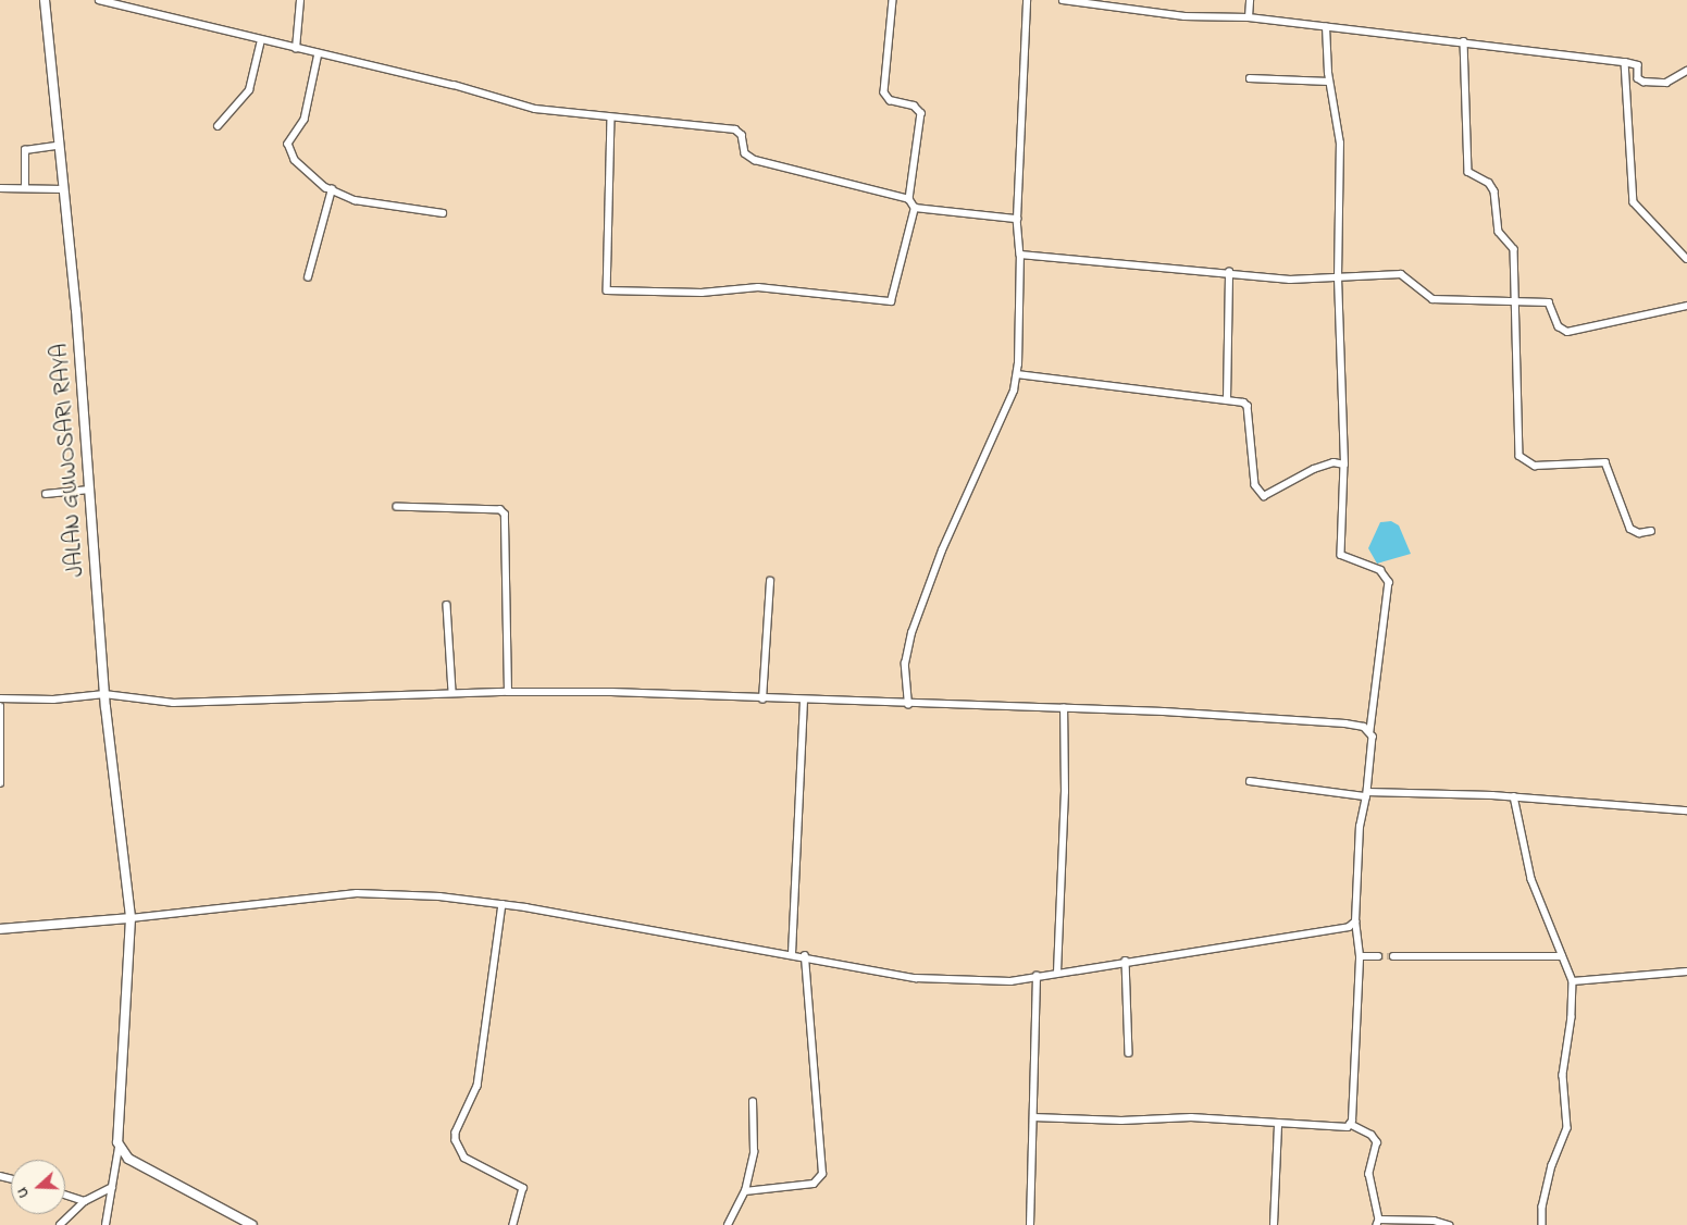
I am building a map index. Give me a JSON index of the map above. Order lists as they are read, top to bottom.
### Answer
{
  "streets": {
    "street": ["JALAN GUWOSARI RAYA"]
  },
  "north": "left"
}
